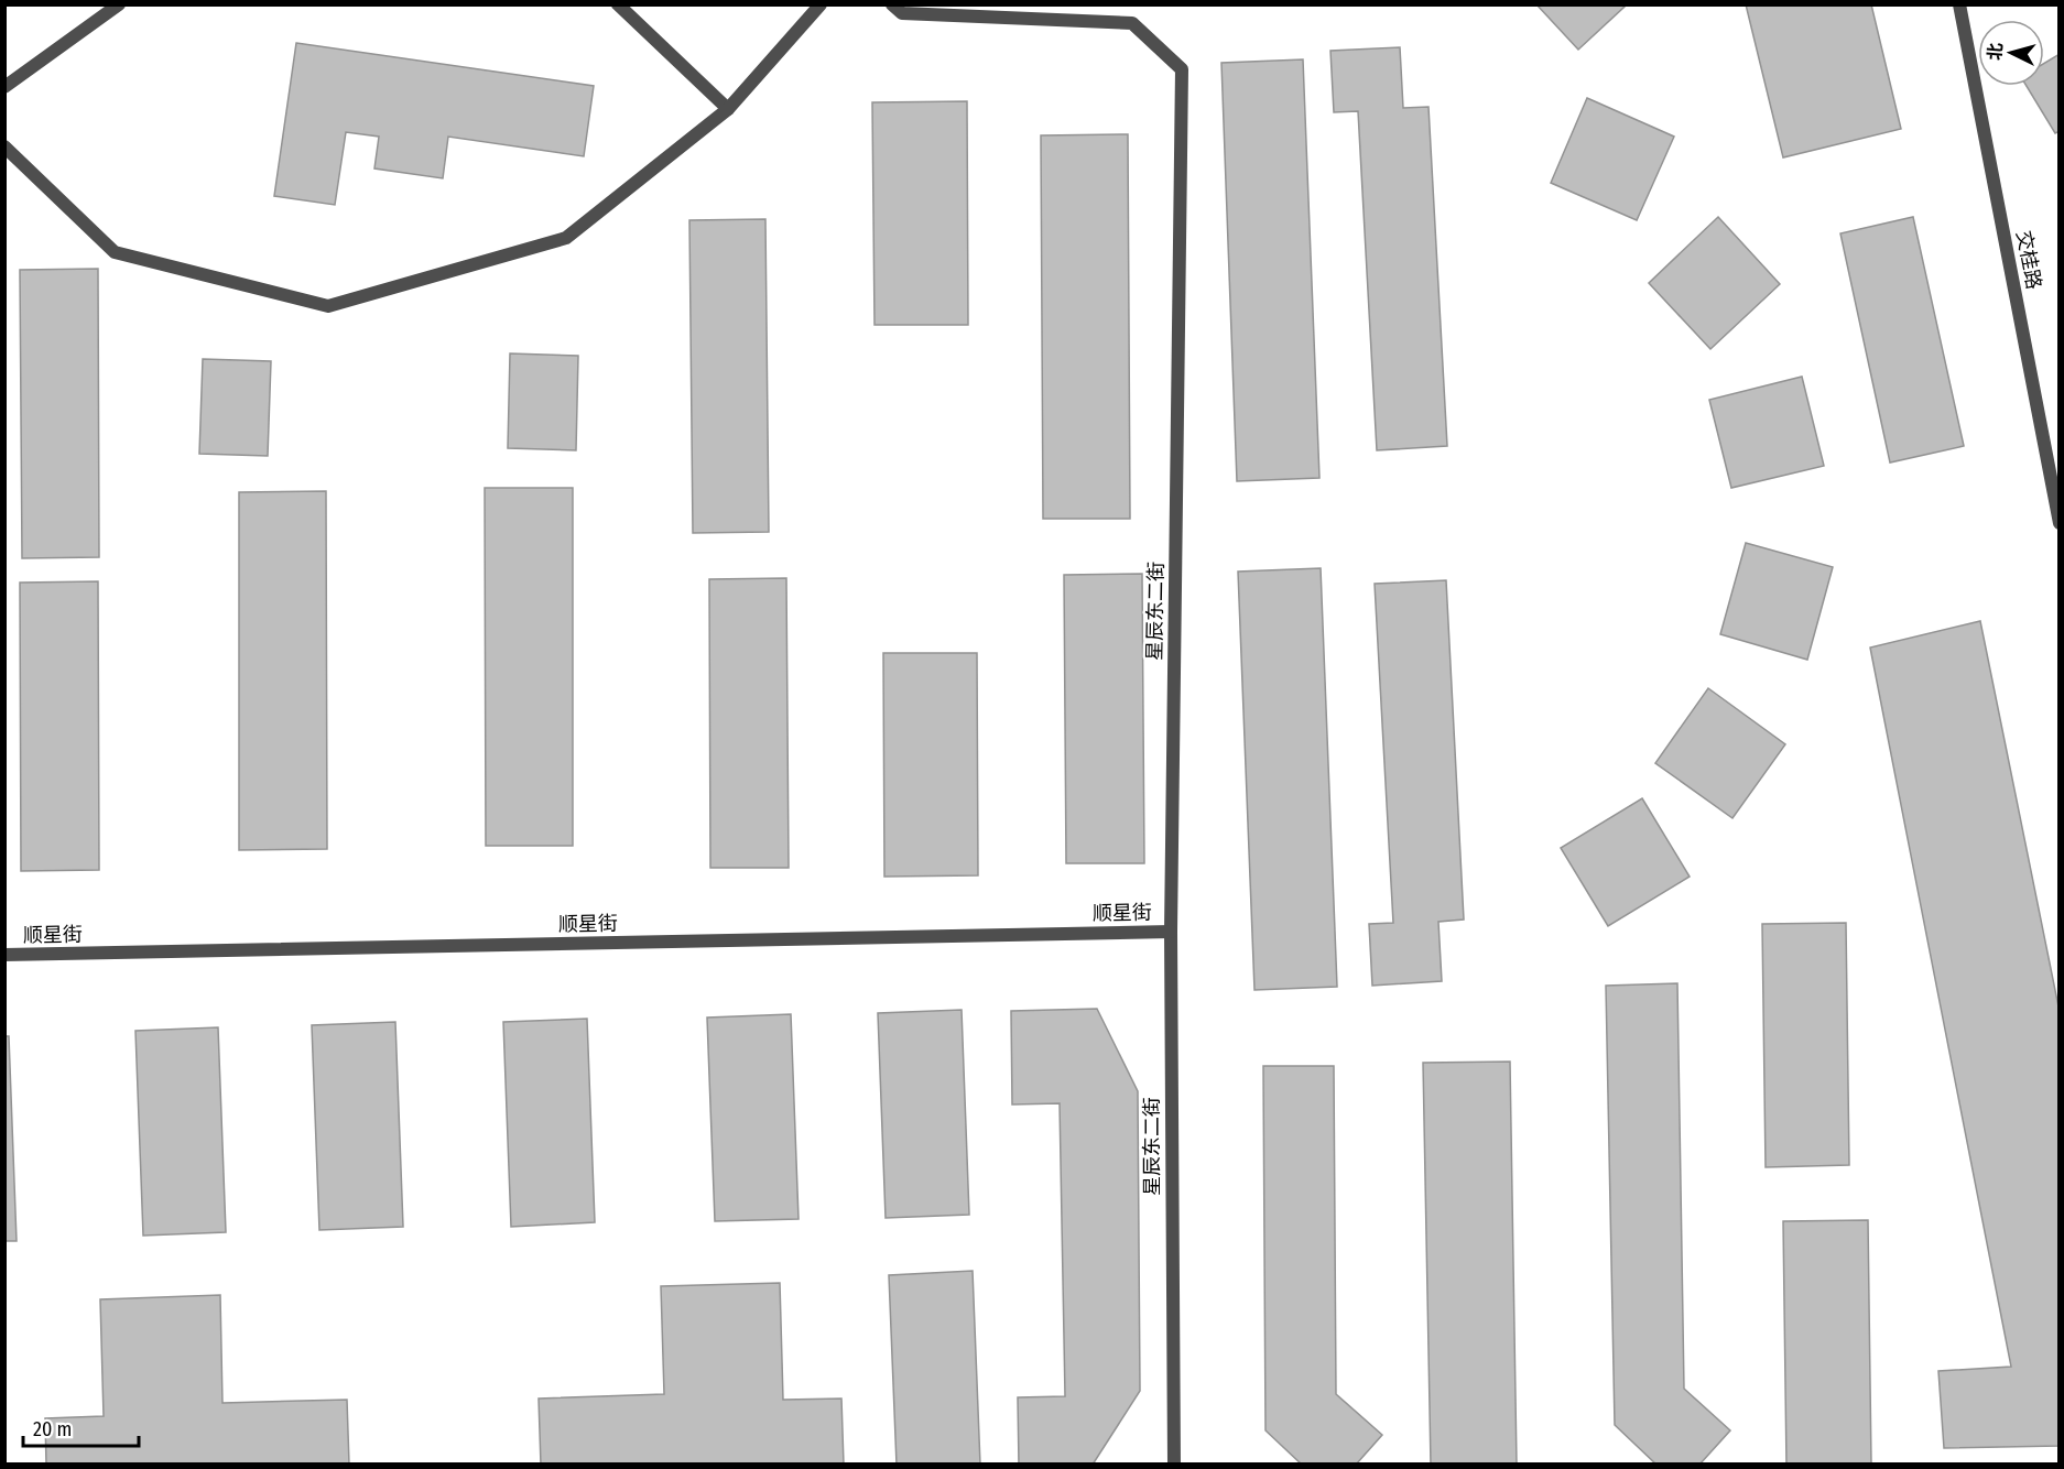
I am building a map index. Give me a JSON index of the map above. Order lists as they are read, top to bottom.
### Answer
{
  "streets": {
    "street": ["交桂路", "星辰东二街", "顺星街"]
  },
  "crossings": [
    ["星辰东二街", "顺星街"]
  ],
  "scale_bar": "20 m",
  "north": "left"
}
